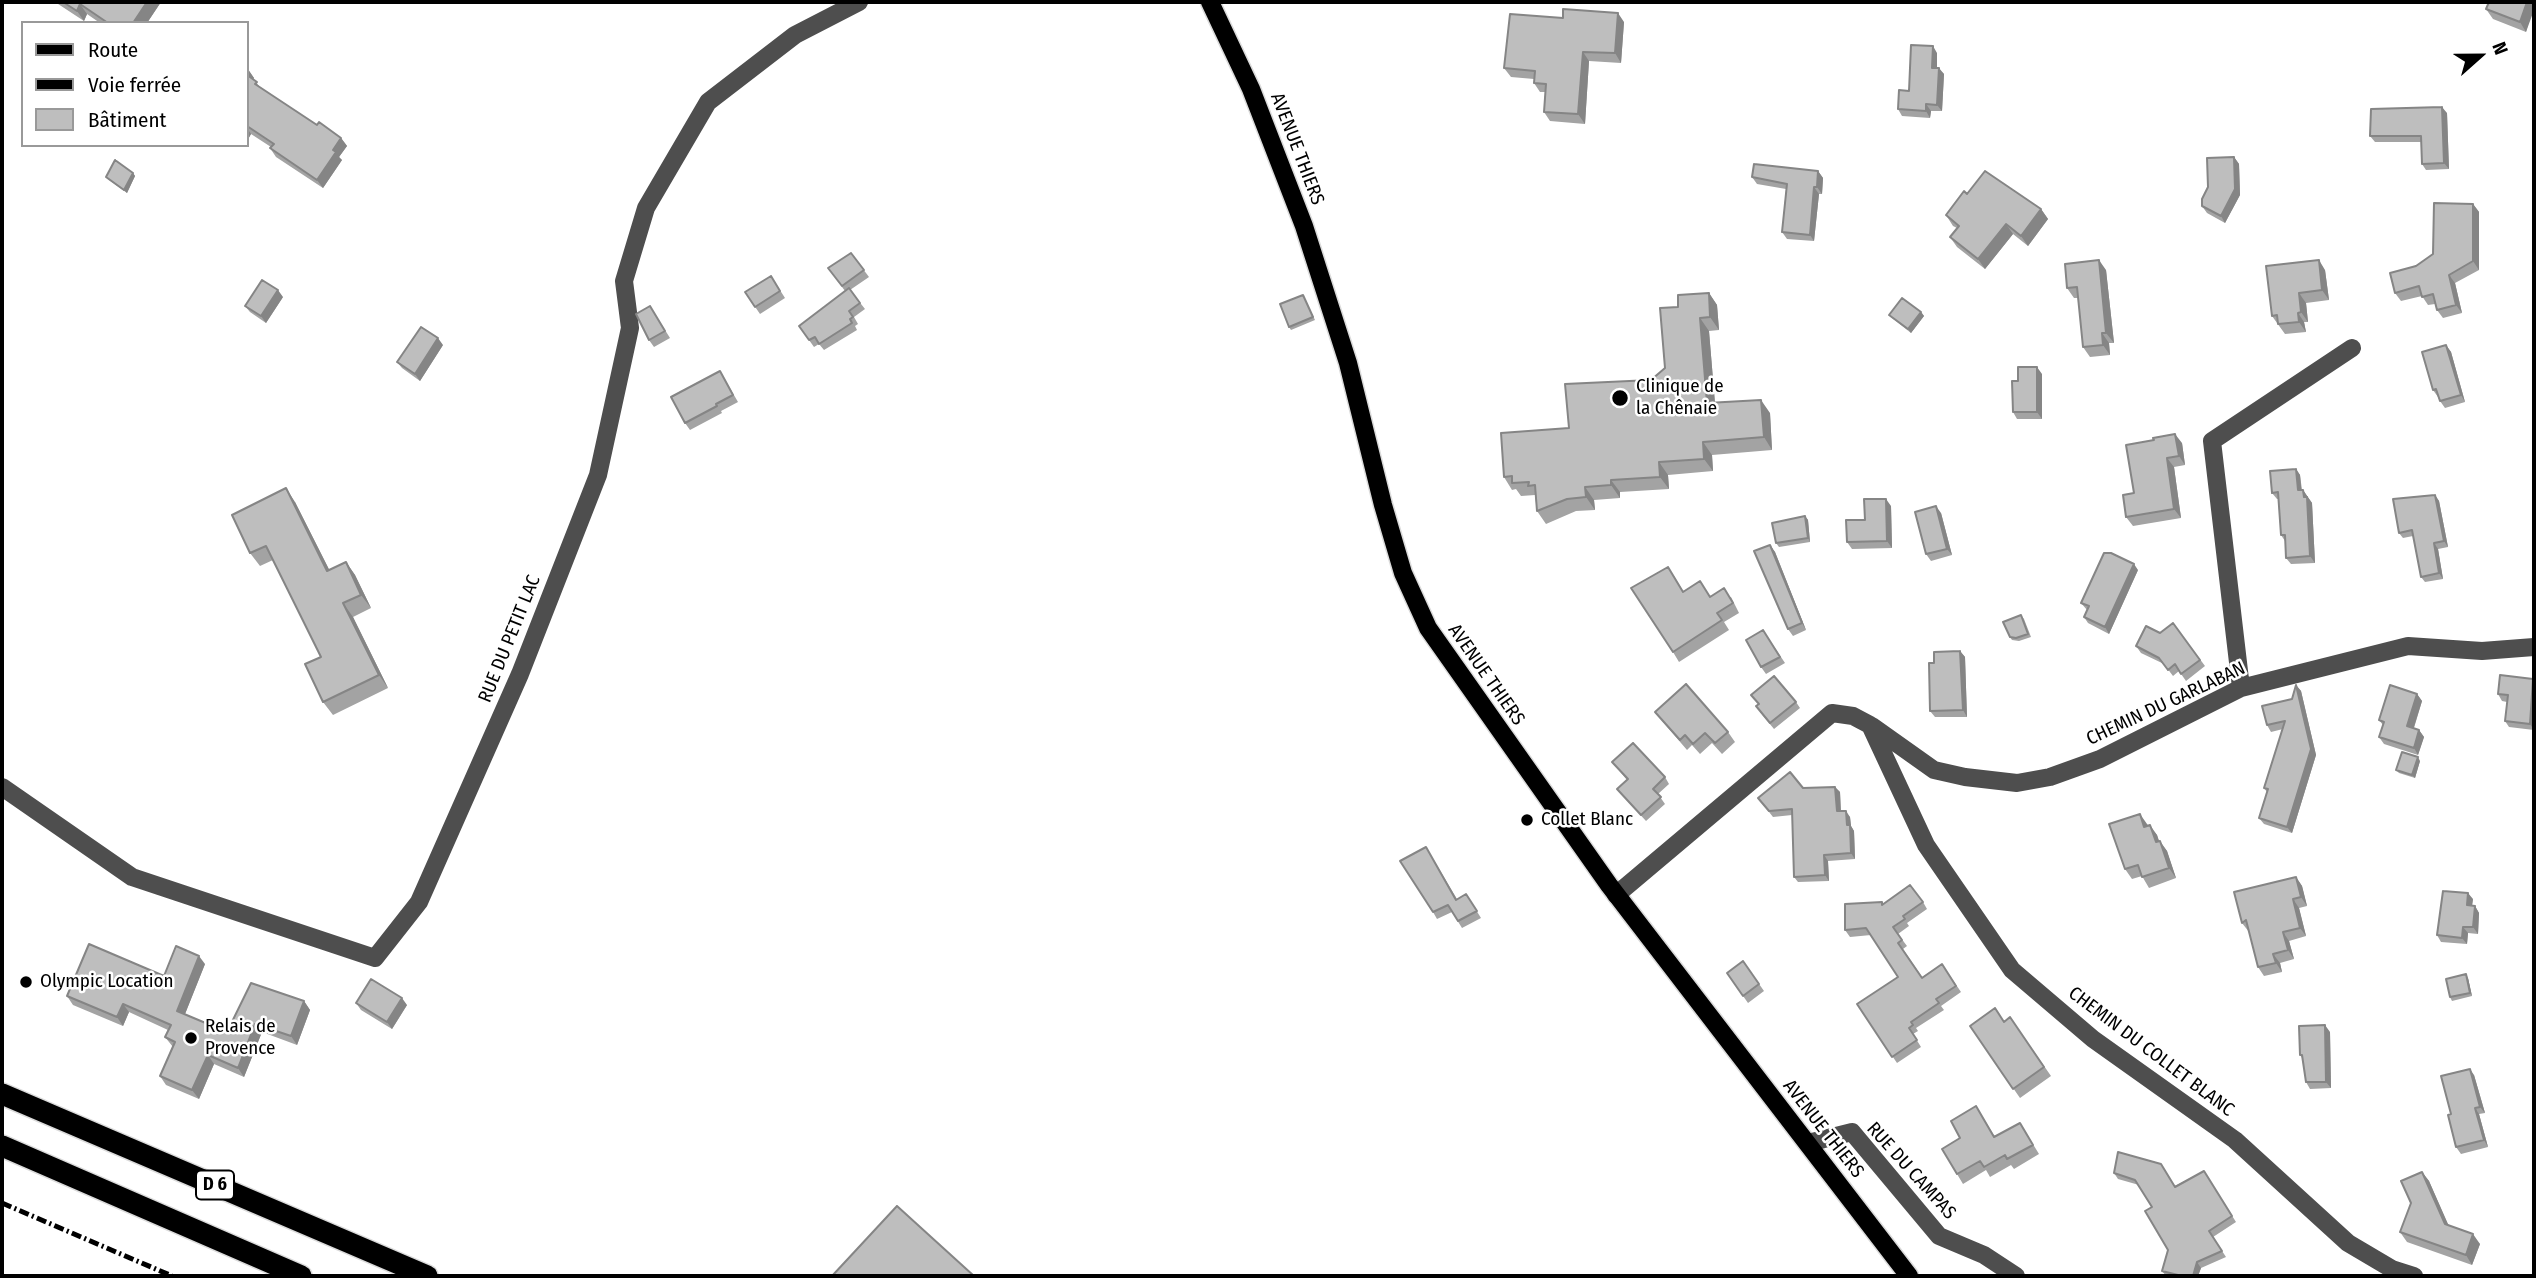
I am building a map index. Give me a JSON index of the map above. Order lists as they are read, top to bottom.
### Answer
{
  "streets": {
    "highway": ["D 6"],
    "main road": ["AVENUE THIERS"],
    "street": [
      "RUE DU PETIT LAC",
      "CHEMIN DU GARLABAN",
      "CHEMIN DU COLLET BLANC",
      "RUE DU CAMPAS"
    ]
  },
  "crossings": [
    ["AVENUE THIERS", "RUE DU CAMPAS"],
    ["CHEMIN DU GARLABAN", "CHEMIN DU COLLET BLANC"]
  ],
  "places": [
    "Clinique de la Chênaie",
    "Collet Blanc",
    "Olympic Location",
    "Relais de Provence"
  ],
  "legend": ["Route", "Voie ferrée", "Bâtiment"],
  "north": "right"
}
